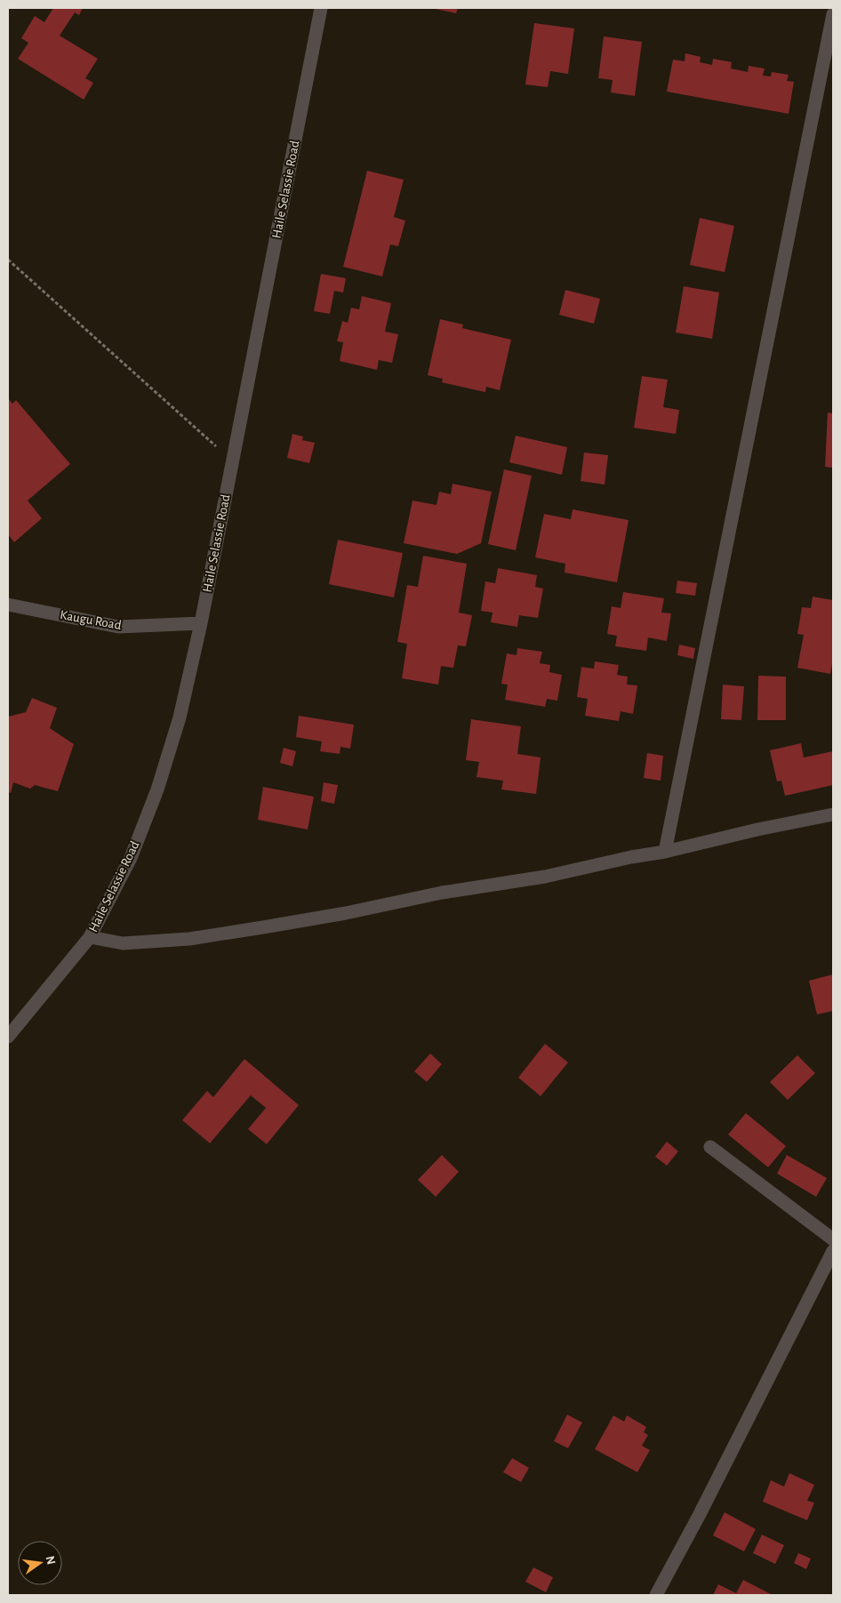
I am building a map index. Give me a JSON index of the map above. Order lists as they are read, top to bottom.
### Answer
{
  "streets": {
    "street": ["Haile Selassie Road", "Kaugu Road"]
  },
  "crossings": [
    ["Haile Selassie Road", "Kaugu Road"]
  ],
  "north": "right"
}
